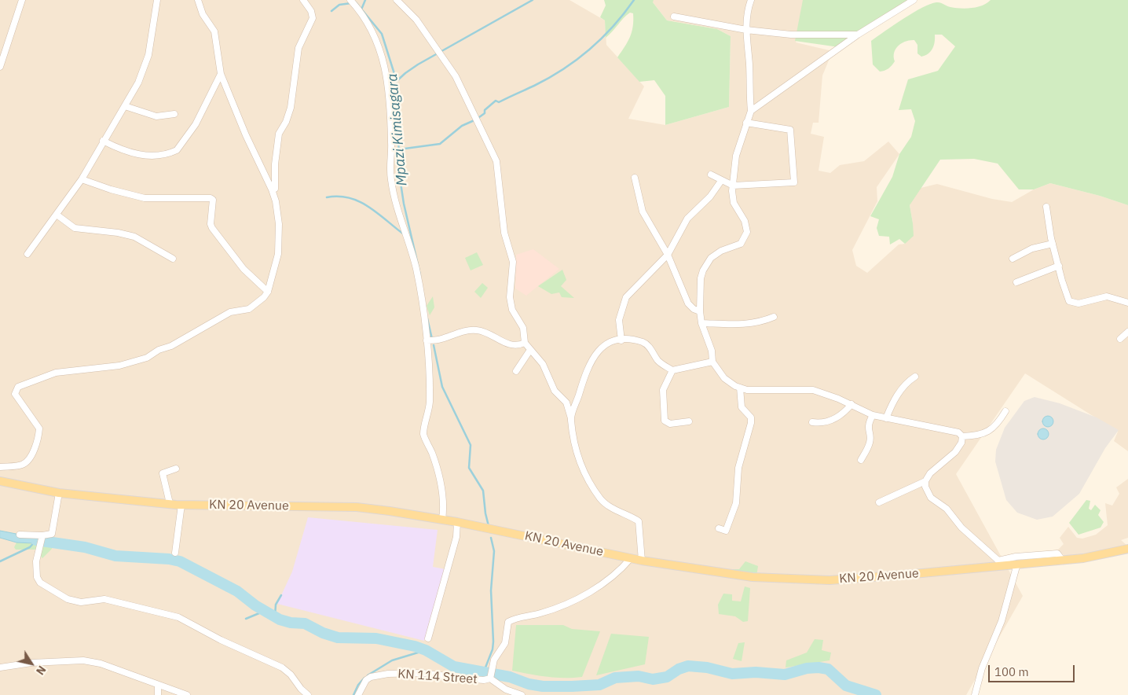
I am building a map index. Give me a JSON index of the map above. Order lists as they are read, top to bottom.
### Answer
{
  "streets": {
    "main road": ["KN 20 Avenue"],
    "street": ["KN 114 Street"]
  },
  "crossings": [
    ["KN 20 Avenue", "KN 114 Street"]
  ],
  "water": ["Mpazi Kimisagara"],
  "scale_bar": "100 m",
  "north": "bottom right"
}
